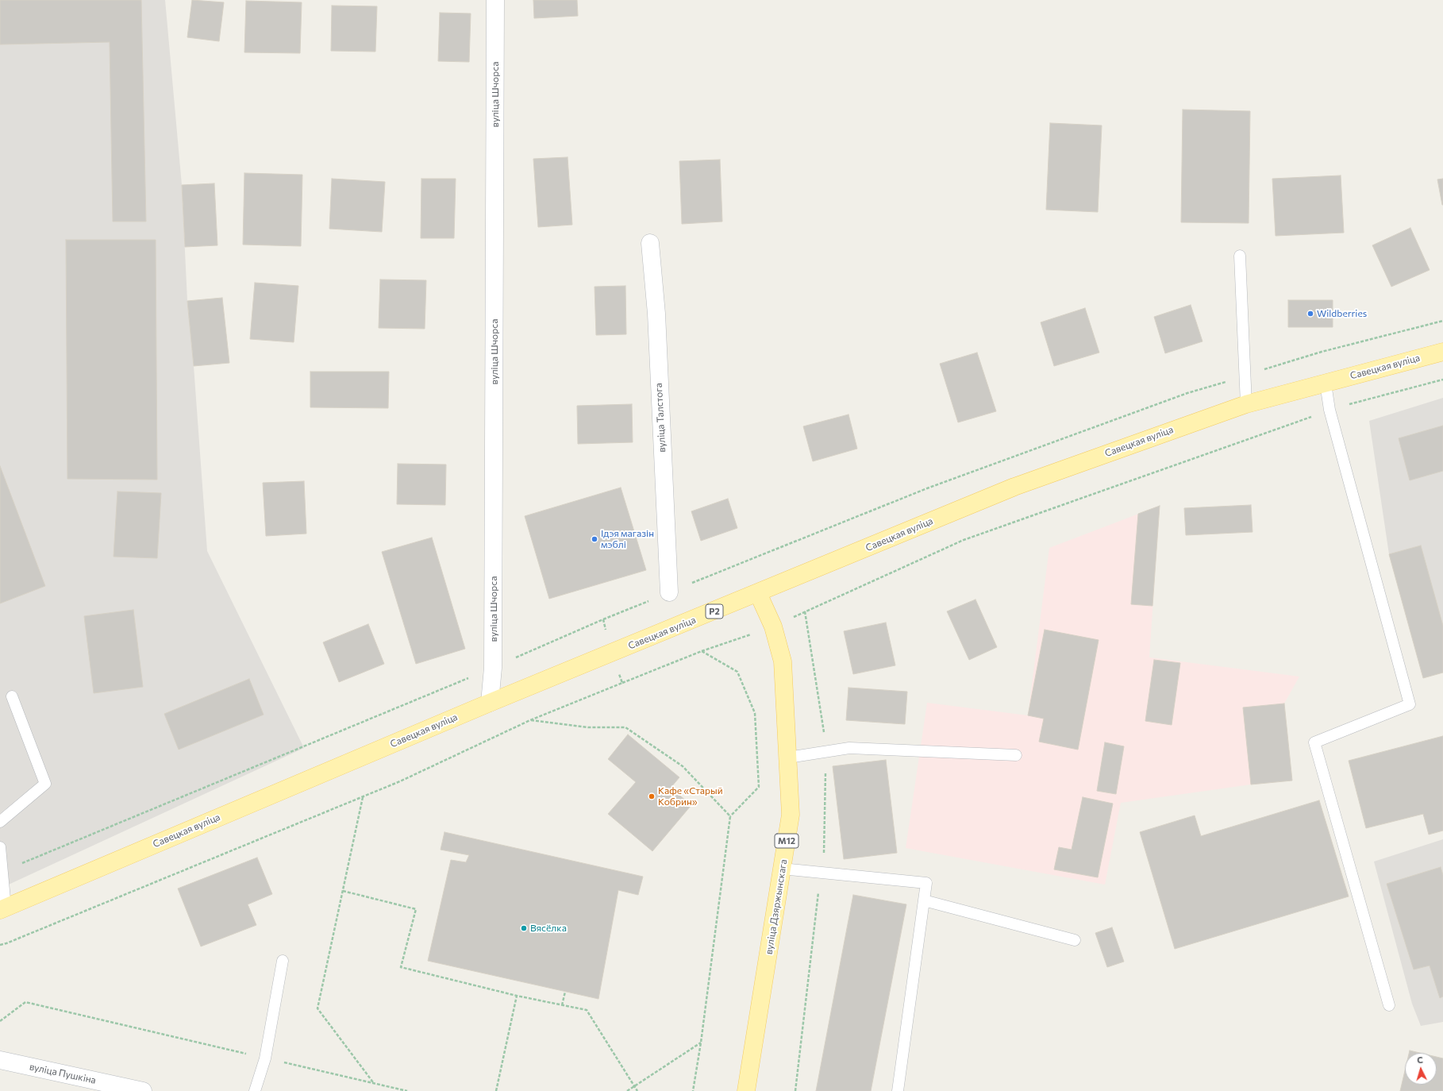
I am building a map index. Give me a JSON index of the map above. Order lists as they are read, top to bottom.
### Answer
{
  "streets": {
    "main road": [
      "Савецкая вуліца",
      "Р2",
      "М12",
      "вуліца Дзяржынскага"
    ],
    "street": ["вуліца Шчорса", "вуліца Талстога", "вуліца Пушкіна"]
  },
  "crossings": [
    ["вуліца Шчорса", "Савецкая вуліца"],
    ["Савецкая вуліца", "вуліца Дзяржынскага"]
  ],
  "places": [
    "Wildberries",
    "Ідэя магазін мэблі",
    "Кафе «Старый Кобрин»",
    "Вясёлка"
  ],
  "north": "top"
}
